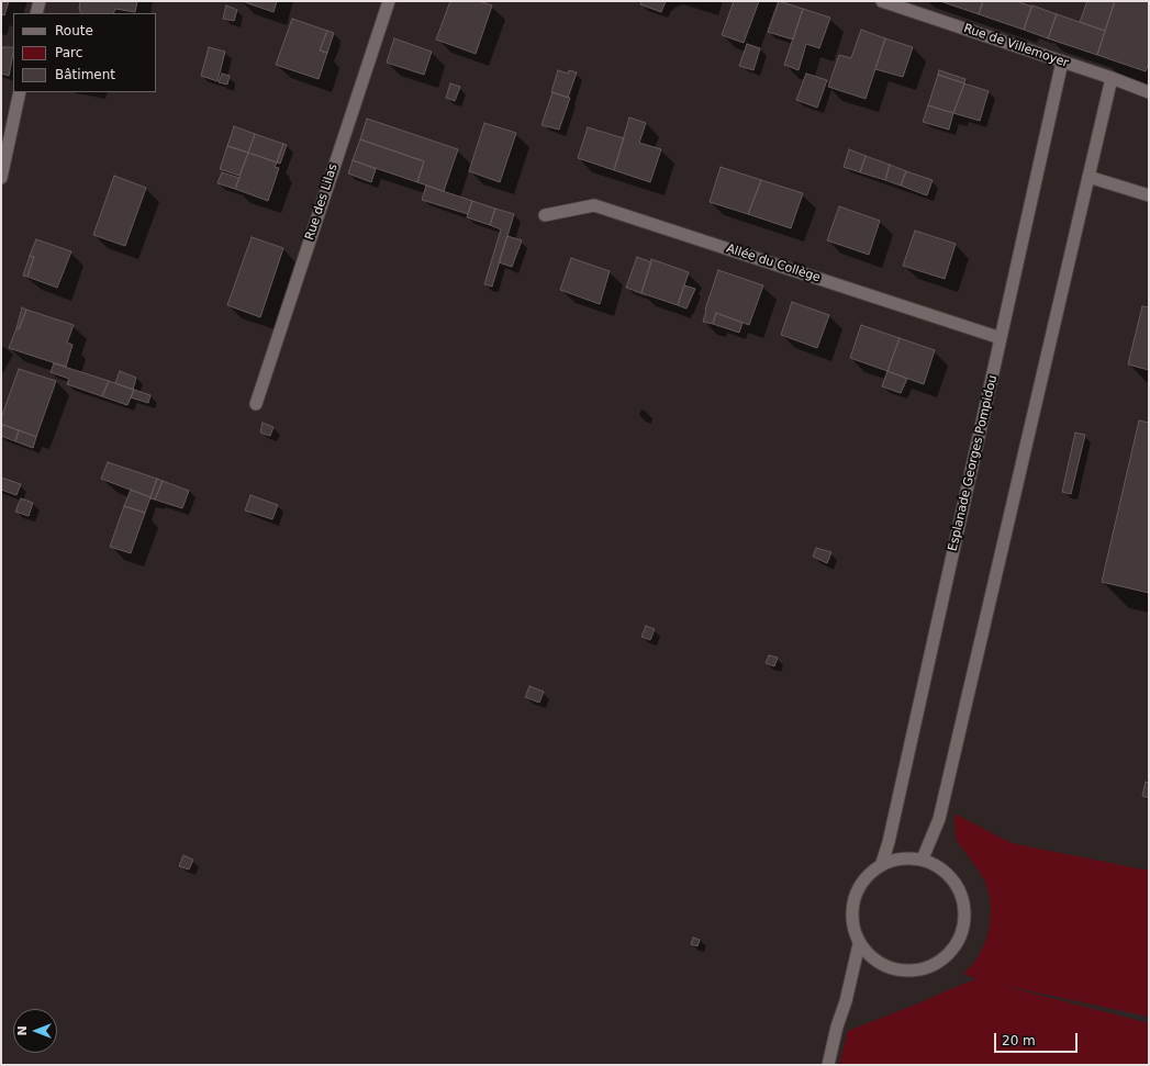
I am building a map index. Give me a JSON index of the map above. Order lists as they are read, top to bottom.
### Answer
{
  "streets": {
    "street": [
      "Rue de Villemoyer",
      "Rue des Lilas",
      "Allée du Collège",
      "Esplanade Georges Pompidou"
    ]
  },
  "crossings": [
    ["Rue de Villemoyer", "Esplanade Georges Pompidou"],
    ["Allée du Collège", "Esplanade Georges Pompidou"]
  ],
  "legend": ["Route", "Parc", "Bâtiment"],
  "scale_bar": "20 m",
  "north": "left"
}
